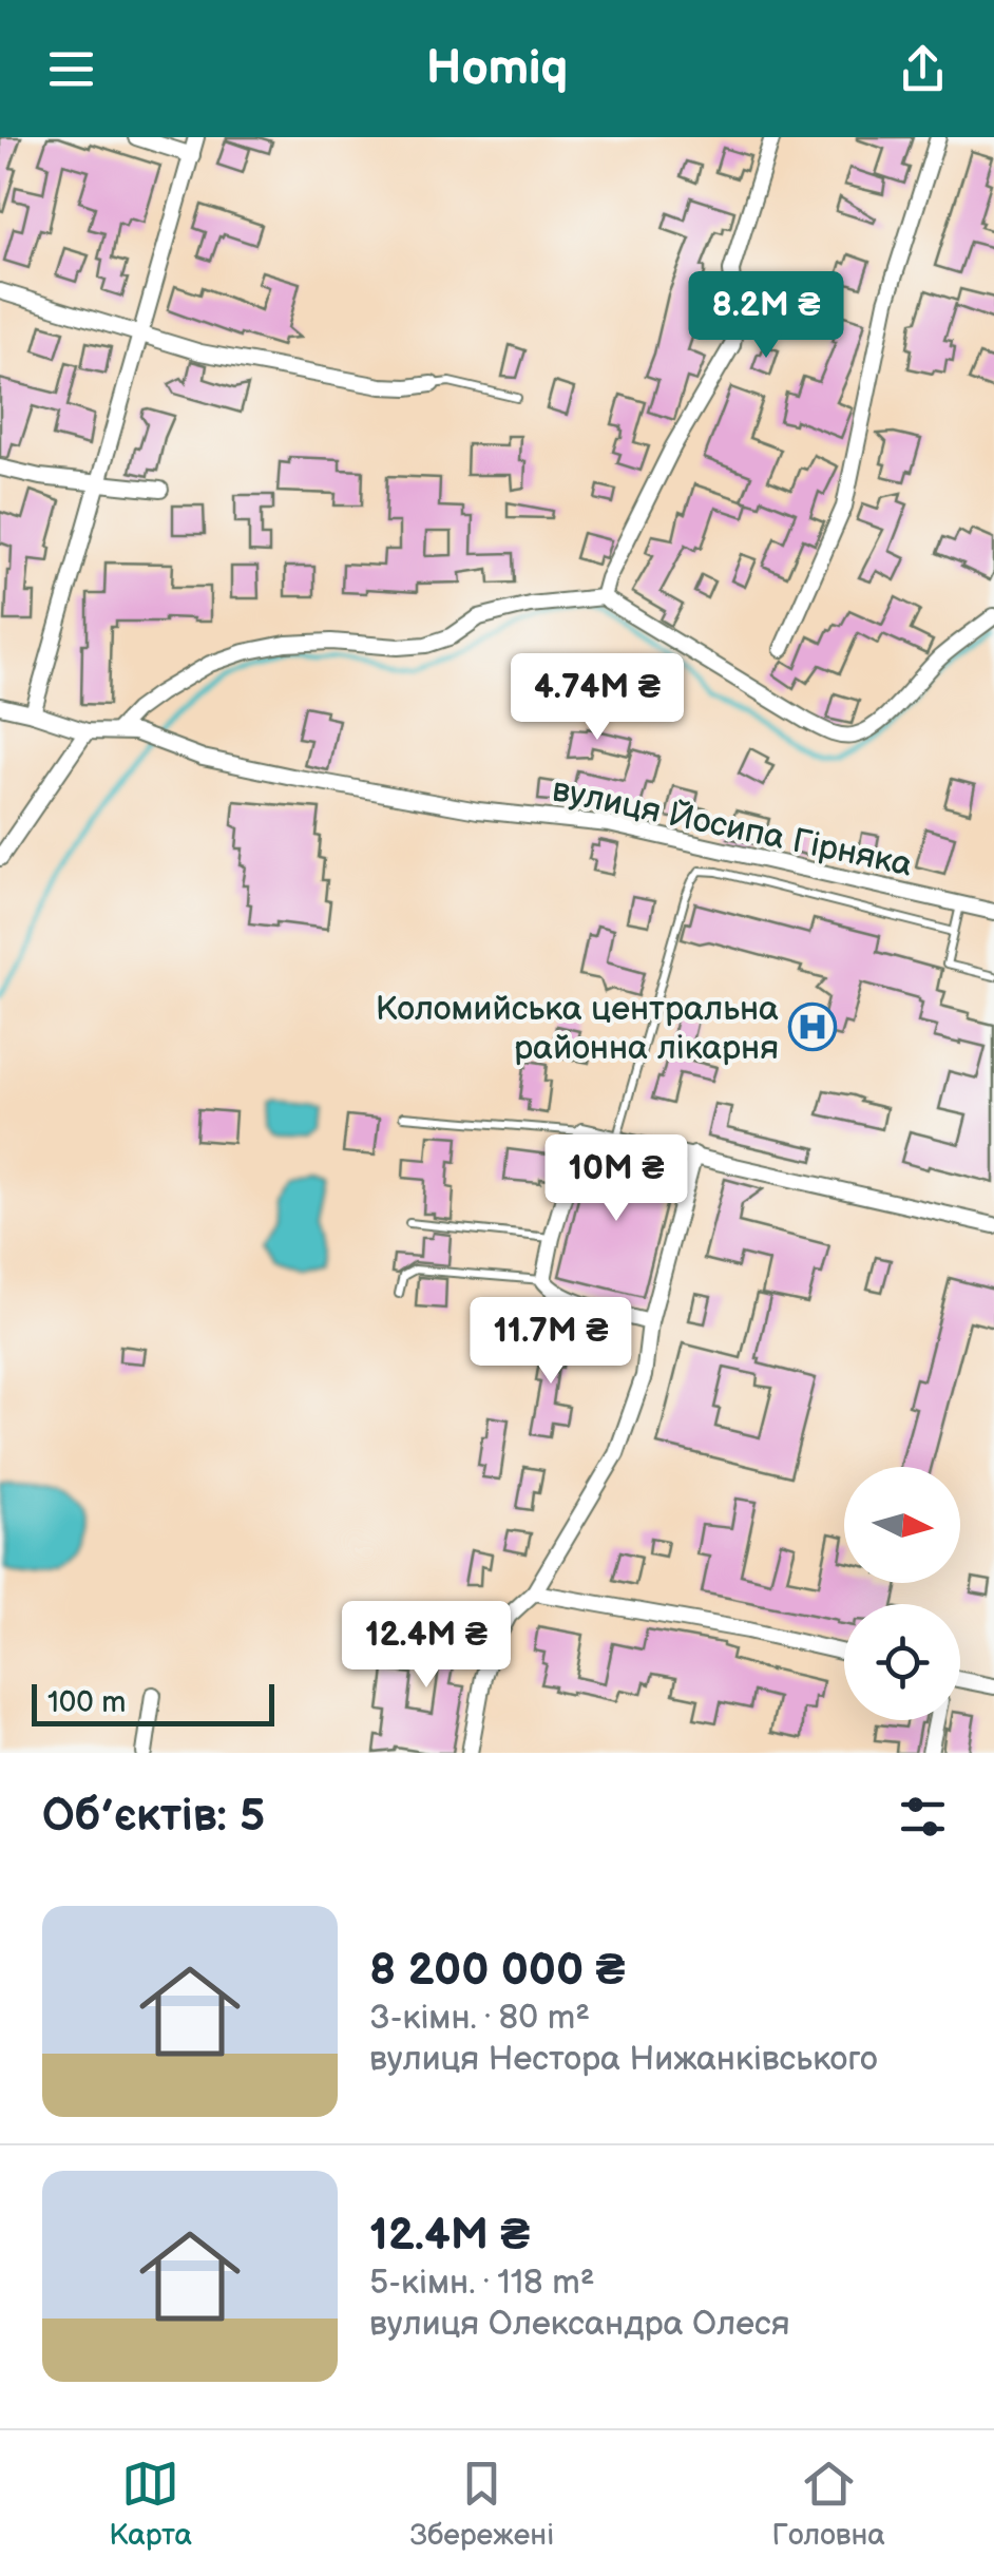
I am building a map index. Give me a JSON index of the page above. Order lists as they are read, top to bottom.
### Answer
{
  "streets": {
    "street": ["вулиця Йосипа Гірняка"]
  },
  "places": {
    "hospital": ["Коломийська центральна районна лікарня"]
  },
  "scale_bar": "100 m",
  "north": "right",
  "page": {
    "header": "Homiq",
    "price": [
      "8.2M ₴",
      "4.74M ₴",
      "10M ₴",
      "11.7M ₴",
      "12.4M ₴"
    ],
    "scale": "100 m",
    "heading": "Об’єктів: 5",
    "list": [
      {
        "name": "8 200 000 ₴",
        "note": "3-кімн. · 80 m² · вулиця Нестора Нижанківського"
      },
      {
        "name": "12.4M ₴",
        "note": "5-кімн. · 118 m² · вулиця Олександра Олеся"
      }
    ],
    "tabs": ["Карта", "Збережені", "Головна"]
  }
}
